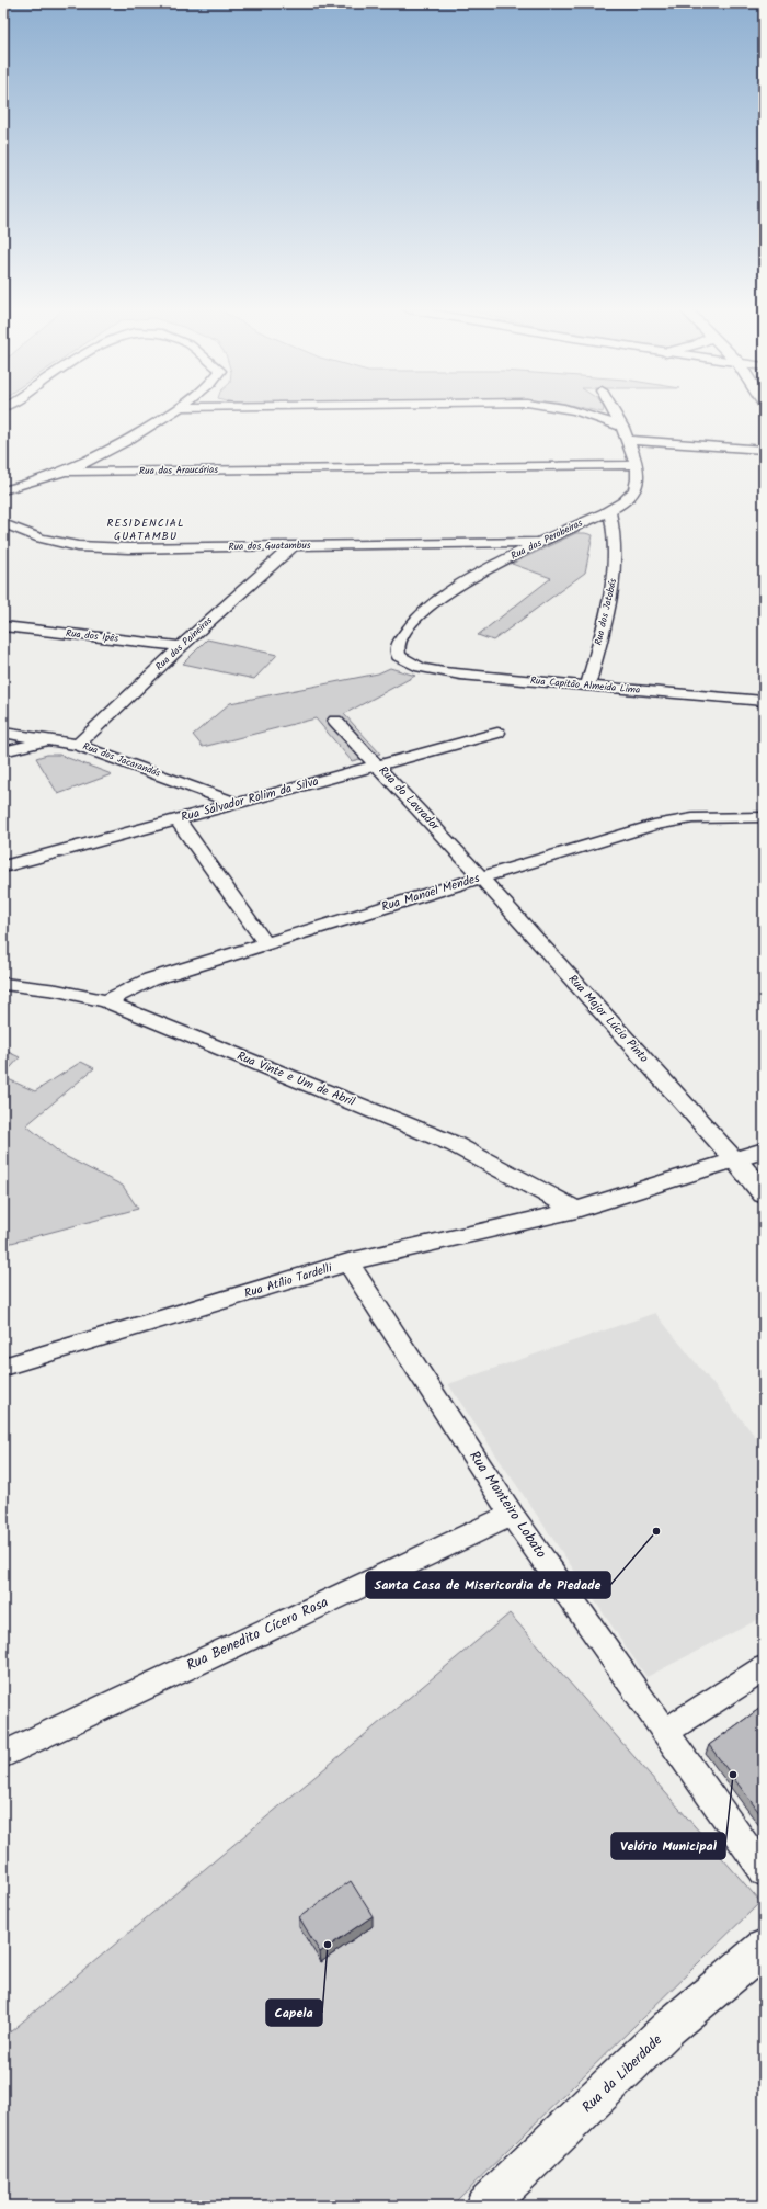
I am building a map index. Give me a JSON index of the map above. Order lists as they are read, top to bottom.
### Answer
{
  "streets": {
    "street": [
      "Rua das Araucárias",
      "Rua das Perobeiras",
      "Rua dos Guatambus",
      "Rua dos Jatobás",
      "Rua dos Ipês",
      "Rua das Paineiras",
      "Rua Capitão Almeida Lima",
      "Rua dos Jacarandás",
      "Rua do Lavrador",
      "Rua Salvador Rolim da Silva",
      "Rua Manoel Mendes",
      "Rua Major Lúcio Pinto",
      "Rua Vinte e Um de Abril",
      "Rua Atílio Tardelli",
      "Rua Monteiro Lobato",
      "Rua Benedito Cícero Rosa",
      "Rua da Liberdade"
    ]
  },
  "crossings": [
    ["Rua das Araucárias", "Rua das Perobeiras"],
    ["Rua das Perobeiras", "Rua dos Guatambus"],
    ["Rua das Perobeiras", "Rua dos Jatobás"],
    ["Rua das Perobeiras", "Rua Capitão Almeida Lima"],
    ["Rua dos Guatambus", "Rua das Paineiras"],
    ["Rua dos Jatobás", "Rua Capitão Almeida Lima"],
    ["Rua dos Ipês", "Rua das Paineiras"],
    ["Rua das Paineiras", "Rua dos Jacarandás"],
    ["Rua dos Jacarandás", "Rua Salvador Rolim da Silva"],
    ["Rua do Lavrador", "Rua Salvador Rolim da Silva"],
    ["Rua do Lavrador", "Rua Manoel Mendes"],
    ["Rua do Lavrador", "Rua Major Lúcio Pinto"],
    ["Rua Manoel Mendes", "Rua Major Lúcio Pinto"],
    ["Rua Manoel Mendes", "Rua Vinte e Um de Abril"],
    ["Rua Major Lúcio Pinto", "Rua Atílio Tardelli"],
    ["Rua Vinte e Um de Abril", "Rua Atílio Tardelli"],
    ["Rua Atílio Tardelli", "Rua Monteiro Lobato"],
    ["Rua Monteiro Lobato", "Rua Benedito Cícero Rosa"]
  ],
  "districts": ["RESIDENCIAL GUATAMBU"],
  "places": ["Santa Casa de Misericordia de Piedade", "Velório Municipal", "Capela"]
}
